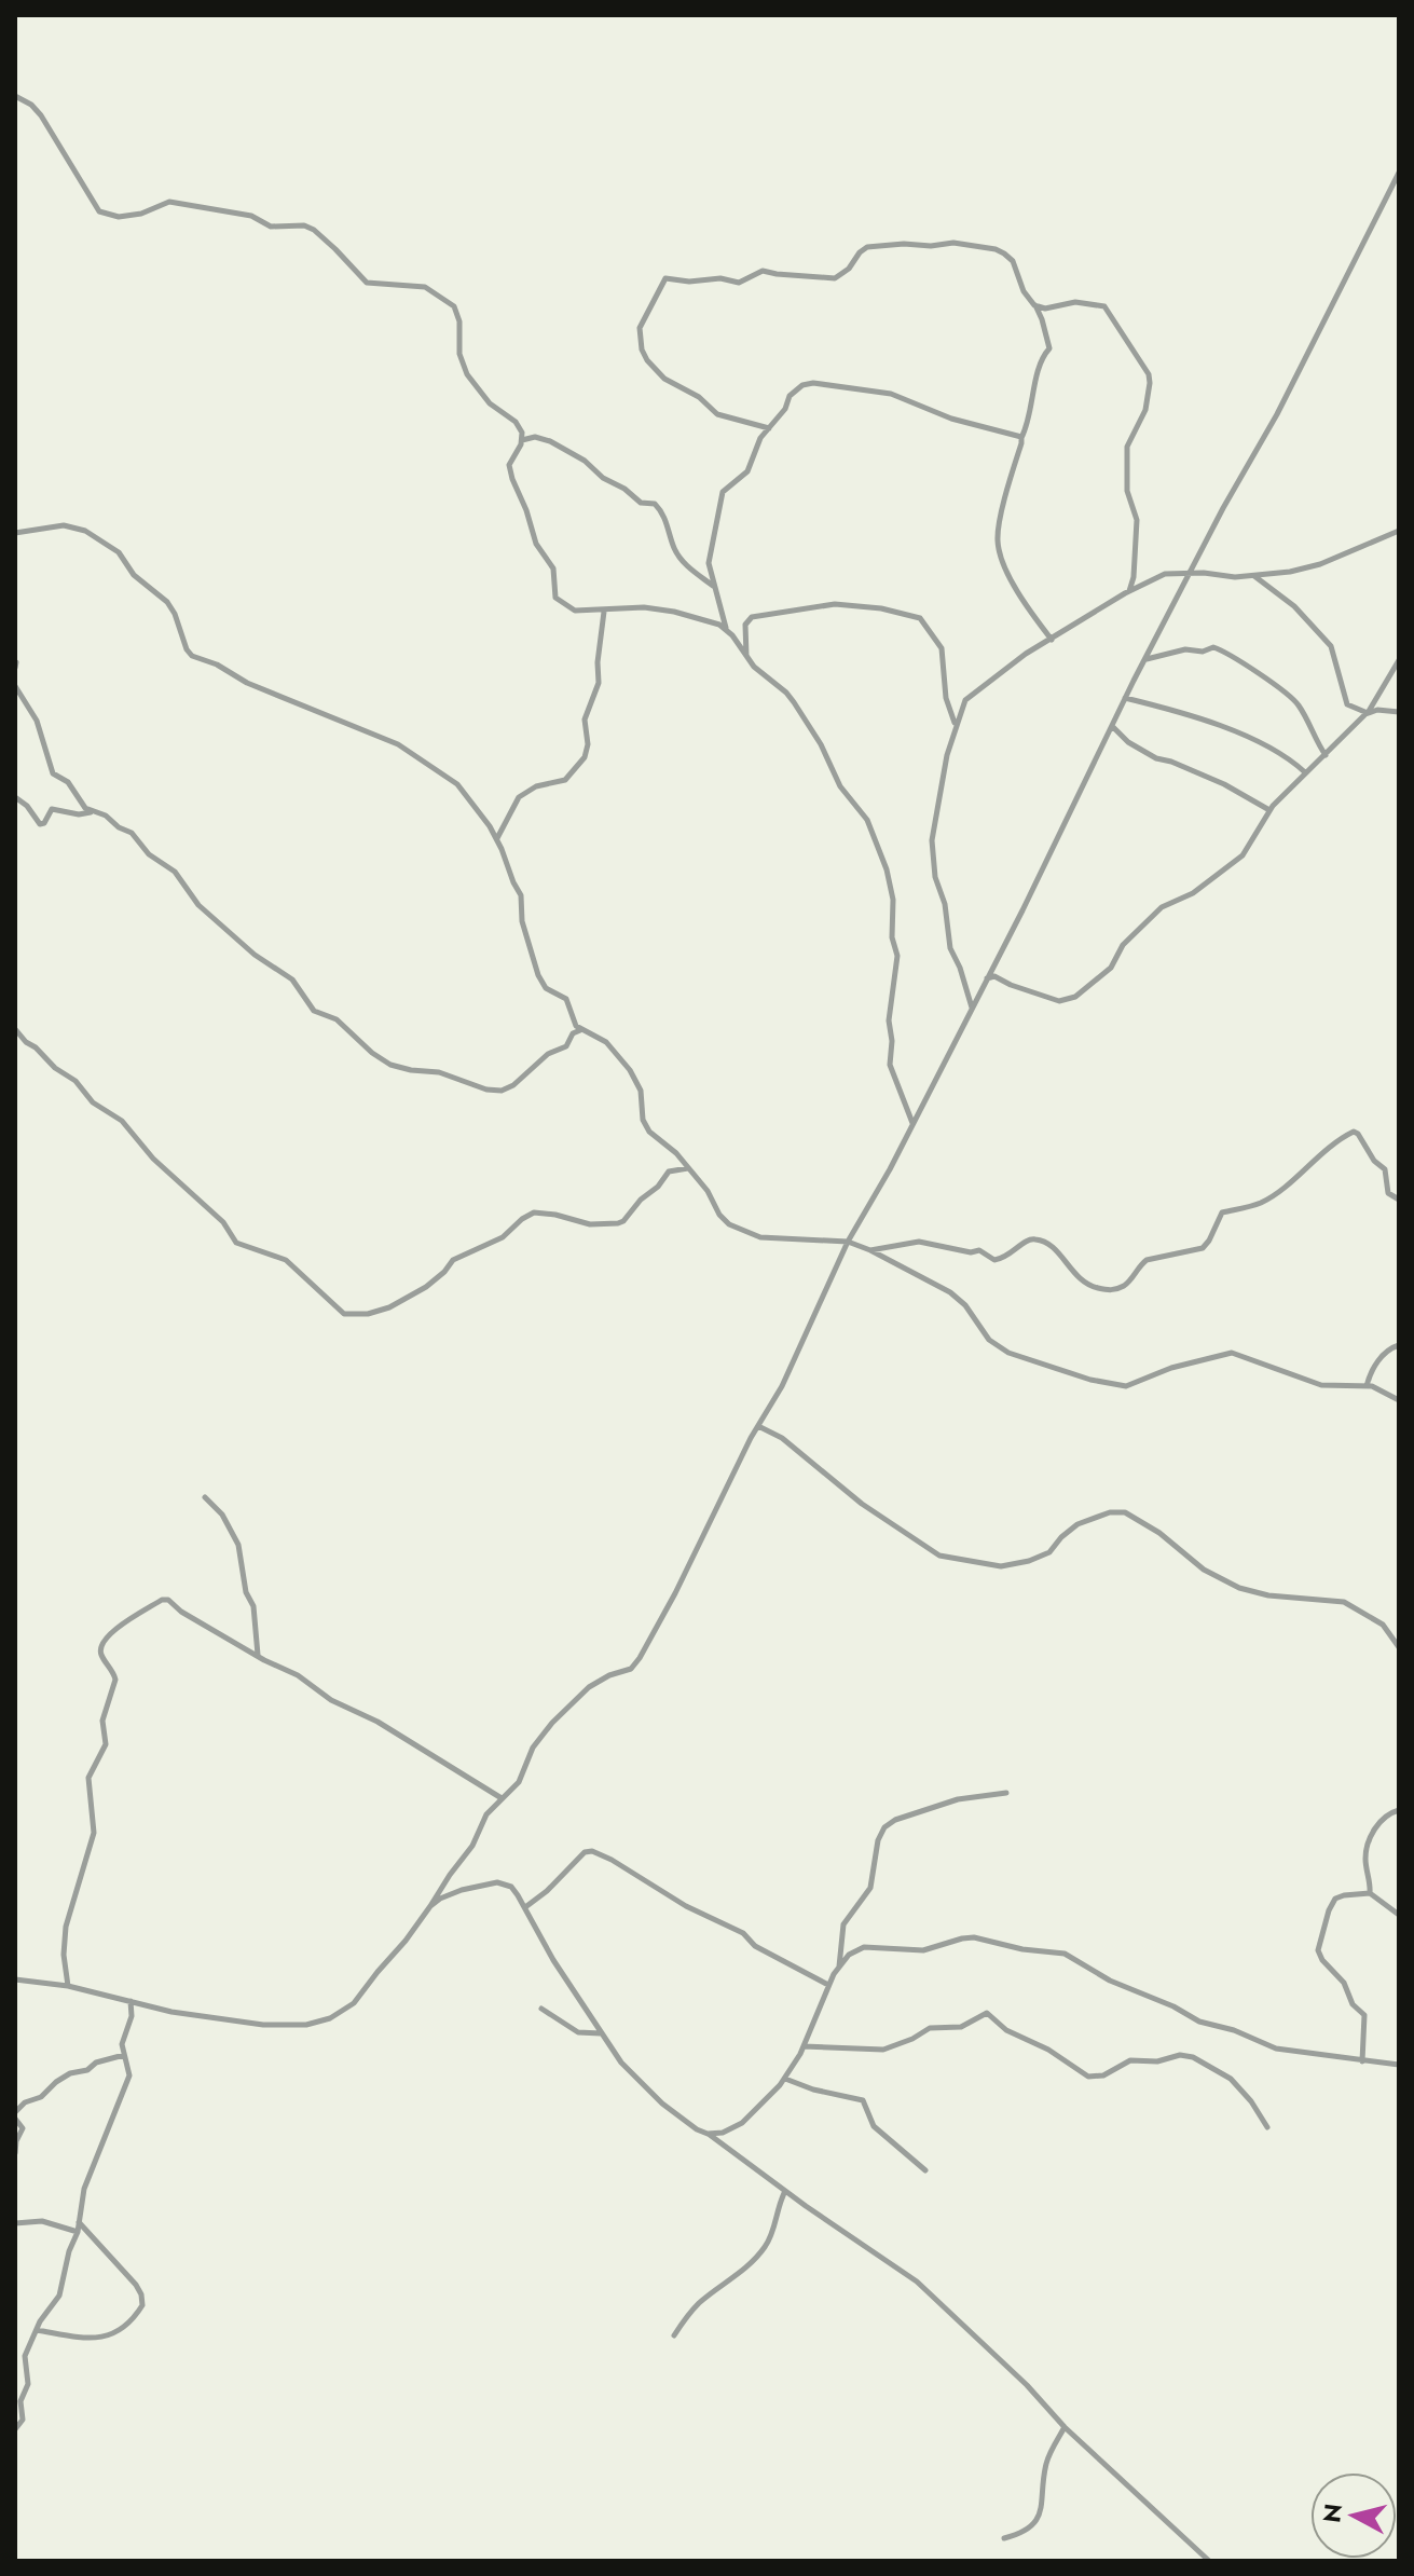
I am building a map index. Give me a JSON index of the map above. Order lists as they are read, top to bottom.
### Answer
{
  "north": "left"
}
